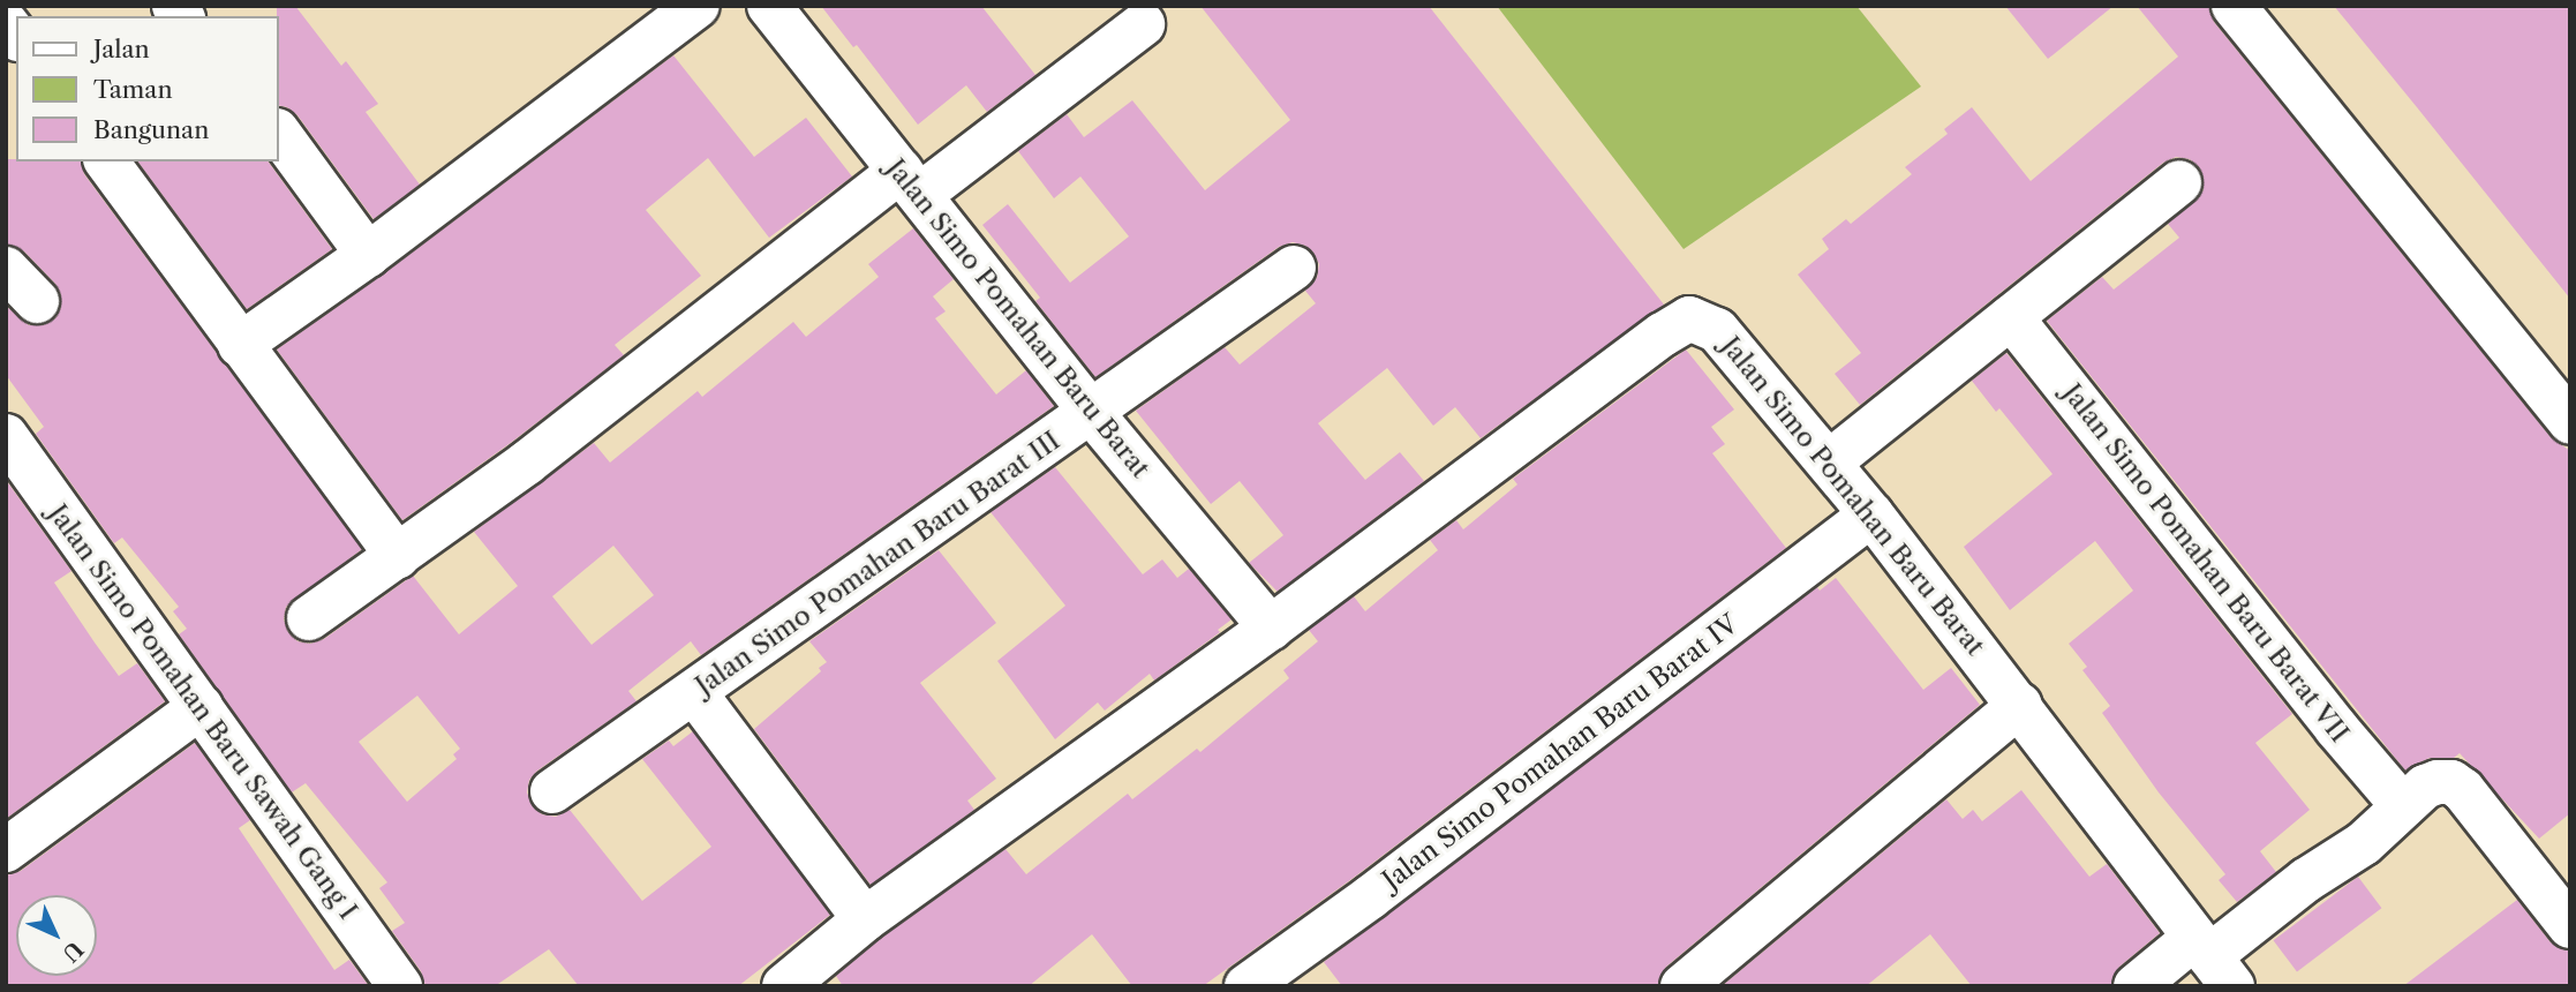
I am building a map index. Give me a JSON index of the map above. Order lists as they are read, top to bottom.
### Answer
{
  "streets": {
    "street": [
      "Jalan Simo Pomahan Baru Barat",
      "Jalan Simo Pomahan Baru Barat III",
      "Jalan Simo Pomahan Baru Barat VII",
      "Jalan Simo Pomahan Baru Sawah Gang I",
      "Jalan Simo Pomahan Baru Barat IV"
    ]
  },
  "crossings": [
    ["Jalan Simo Pomahan Baru Barat", "Jalan Simo Pomahan Baru Barat III"],
    ["Jalan Simo Pomahan Baru Barat", "Jalan Simo Pomahan Baru Barat IV"]
  ],
  "legend": ["Jalan", "Taman", "Bangunan"],
  "north": "bottom right"
}
